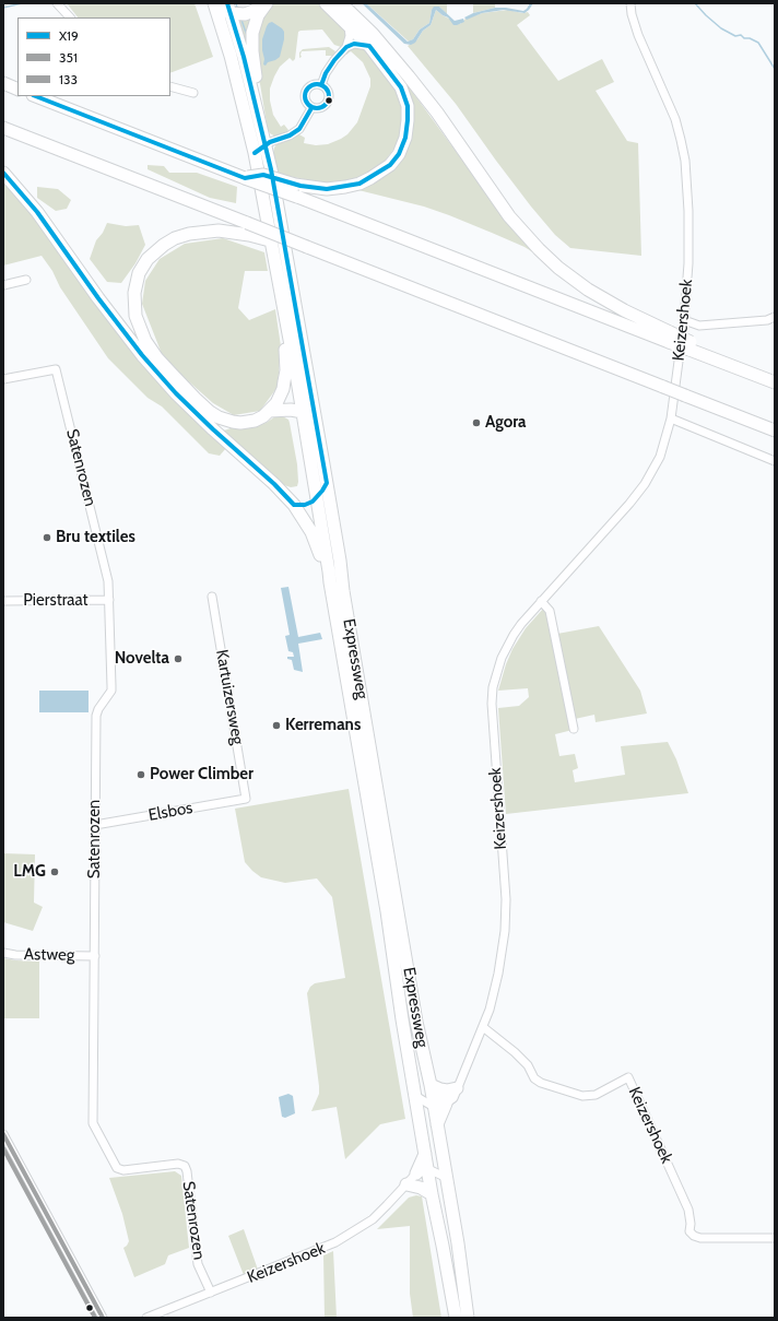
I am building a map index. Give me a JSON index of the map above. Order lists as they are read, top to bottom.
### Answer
{
  "streets": {
    "highway": ["Expressweg"],
    "street": [
      "Keizershoek",
      "Satenrozen",
      "Pierstraat",
      "Kartuizersweg",
      "Elsbos",
      "Astweg"
    ]
  },
  "crossings": [
    ["Keizershoek", "Satenrozen"],
    ["Keizershoek", "Expressweg"],
    ["Satenrozen", "Pierstraat"],
    ["Satenrozen", "Elsbos"],
    ["Satenrozen", "Astweg"],
    ["Kartuizersweg", "Elsbos"]
  ],
  "places": [
    "Agora",
    "Bru textiles",
    "Novelta",
    "Kerremans",
    "Power Climber",
    "LMG"
  ],
  "lines": ["transit line X19", "transit line 351", "transit line 133"],
  "legend": ["X19", "351", "133"]
}
